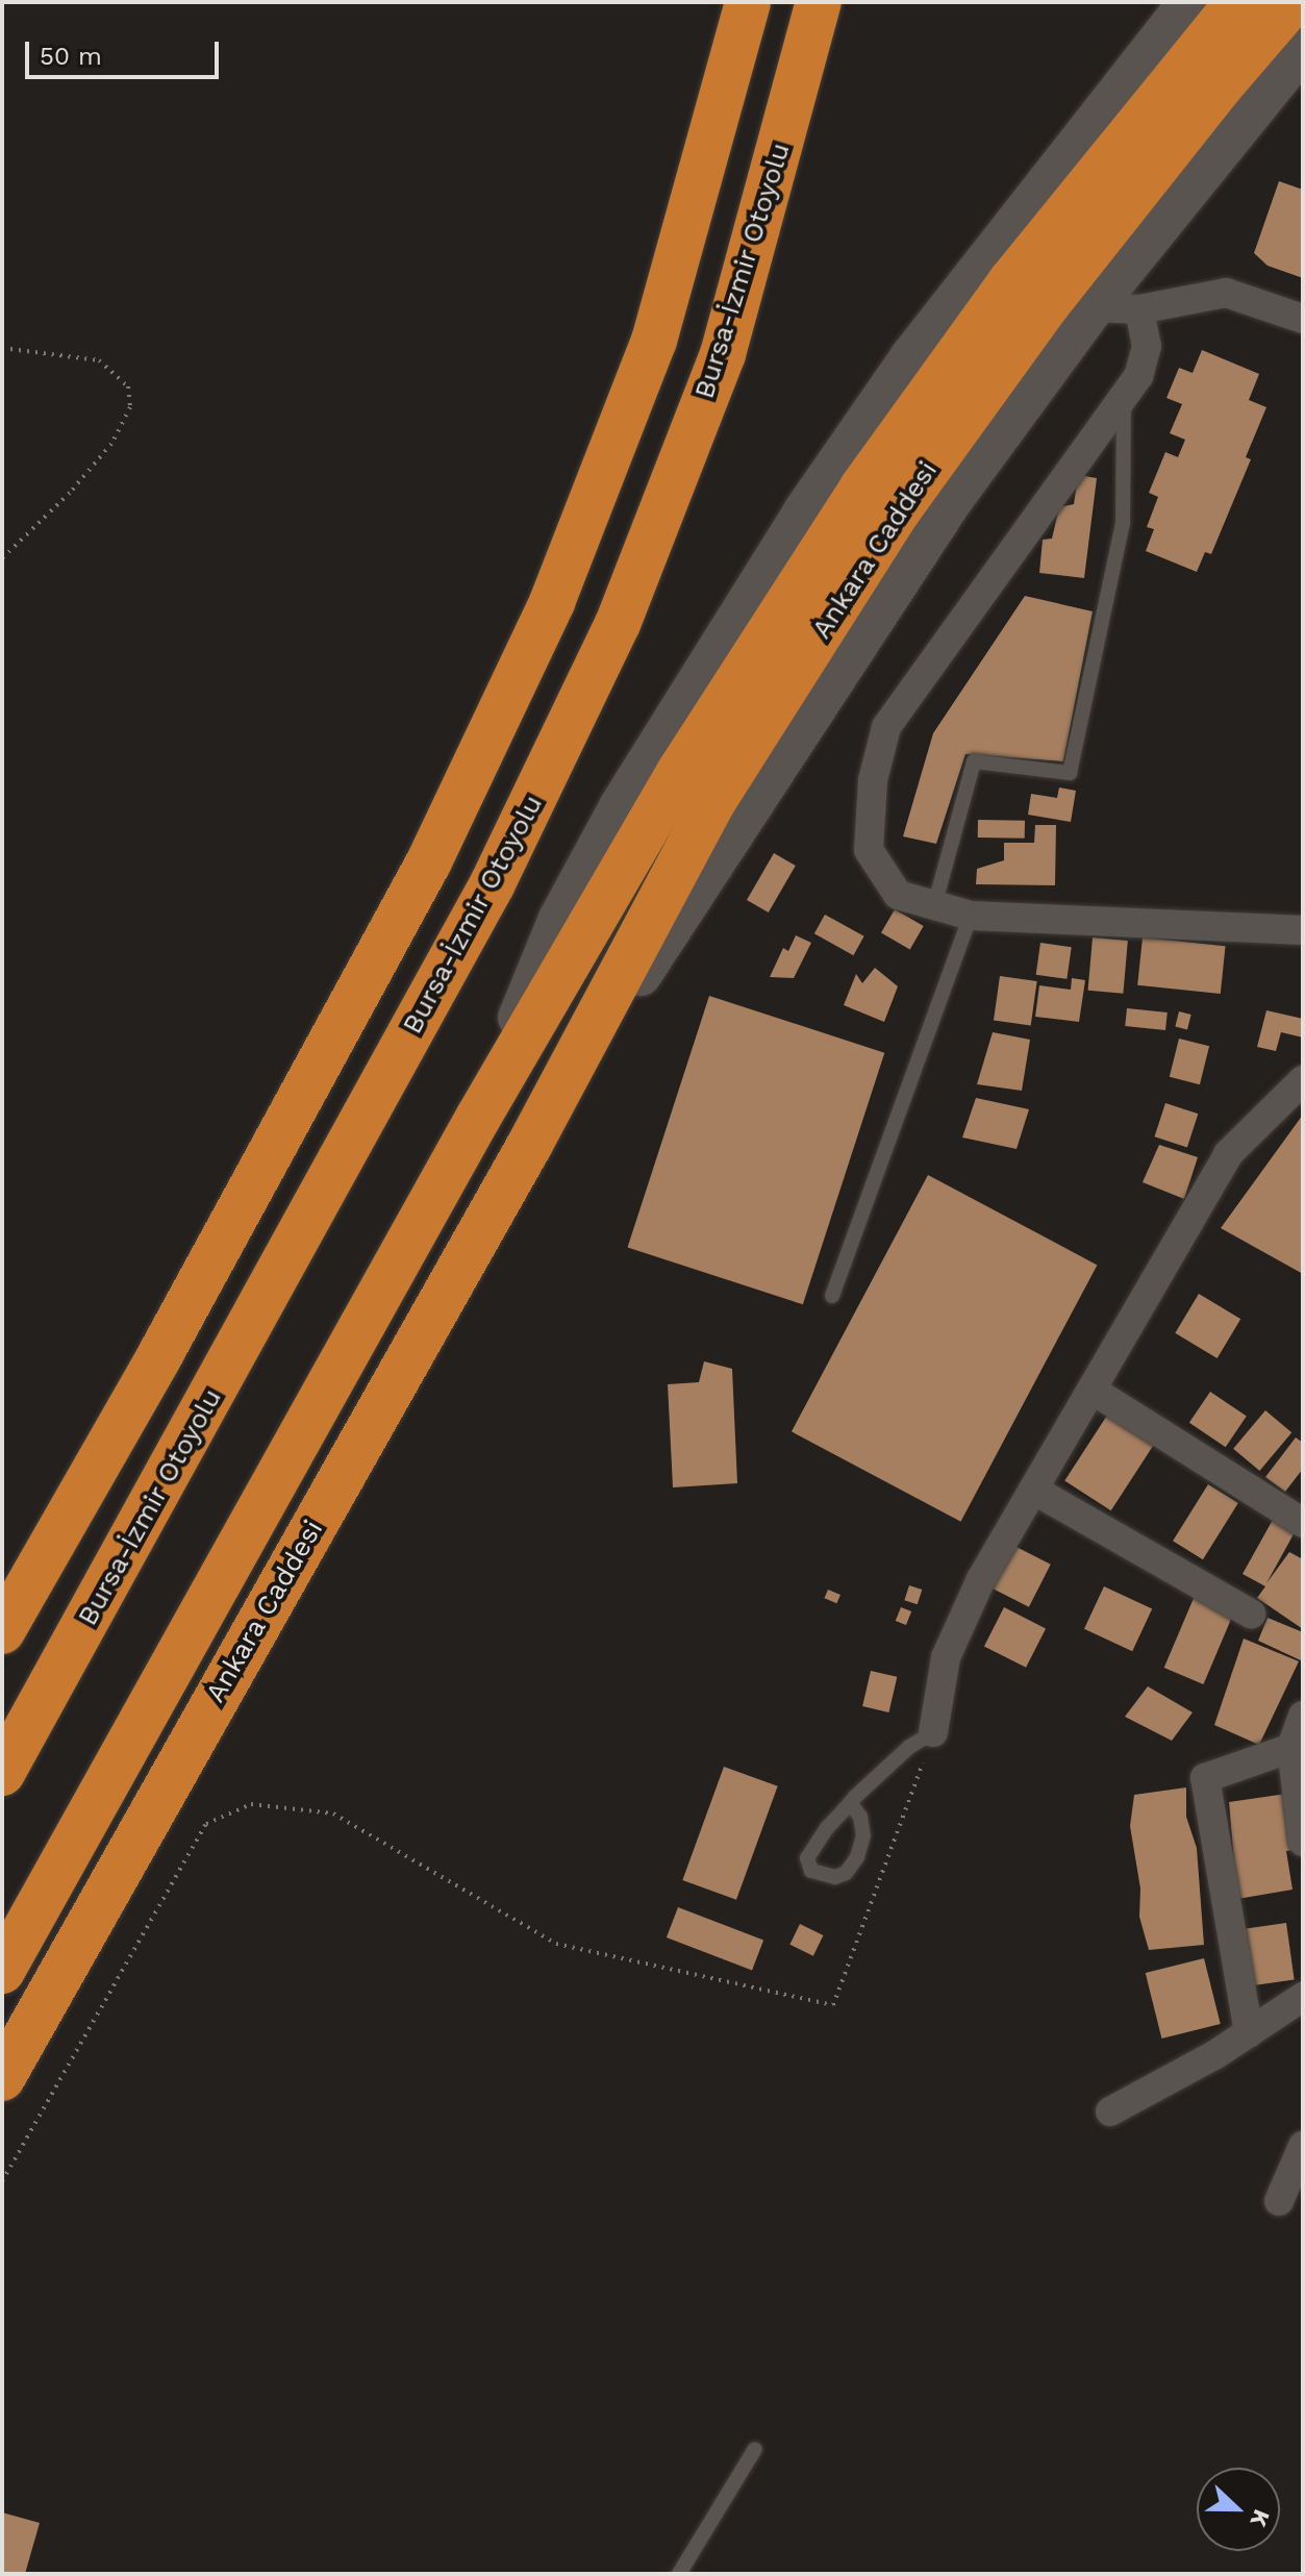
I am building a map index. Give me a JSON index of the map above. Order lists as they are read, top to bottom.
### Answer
{
  "streets": {
    "highway": ["Bursa-İzmir Otoyolu", "Ankara Caddesi"]
  },
  "scale_bar": "50 m",
  "north": "right"
}
